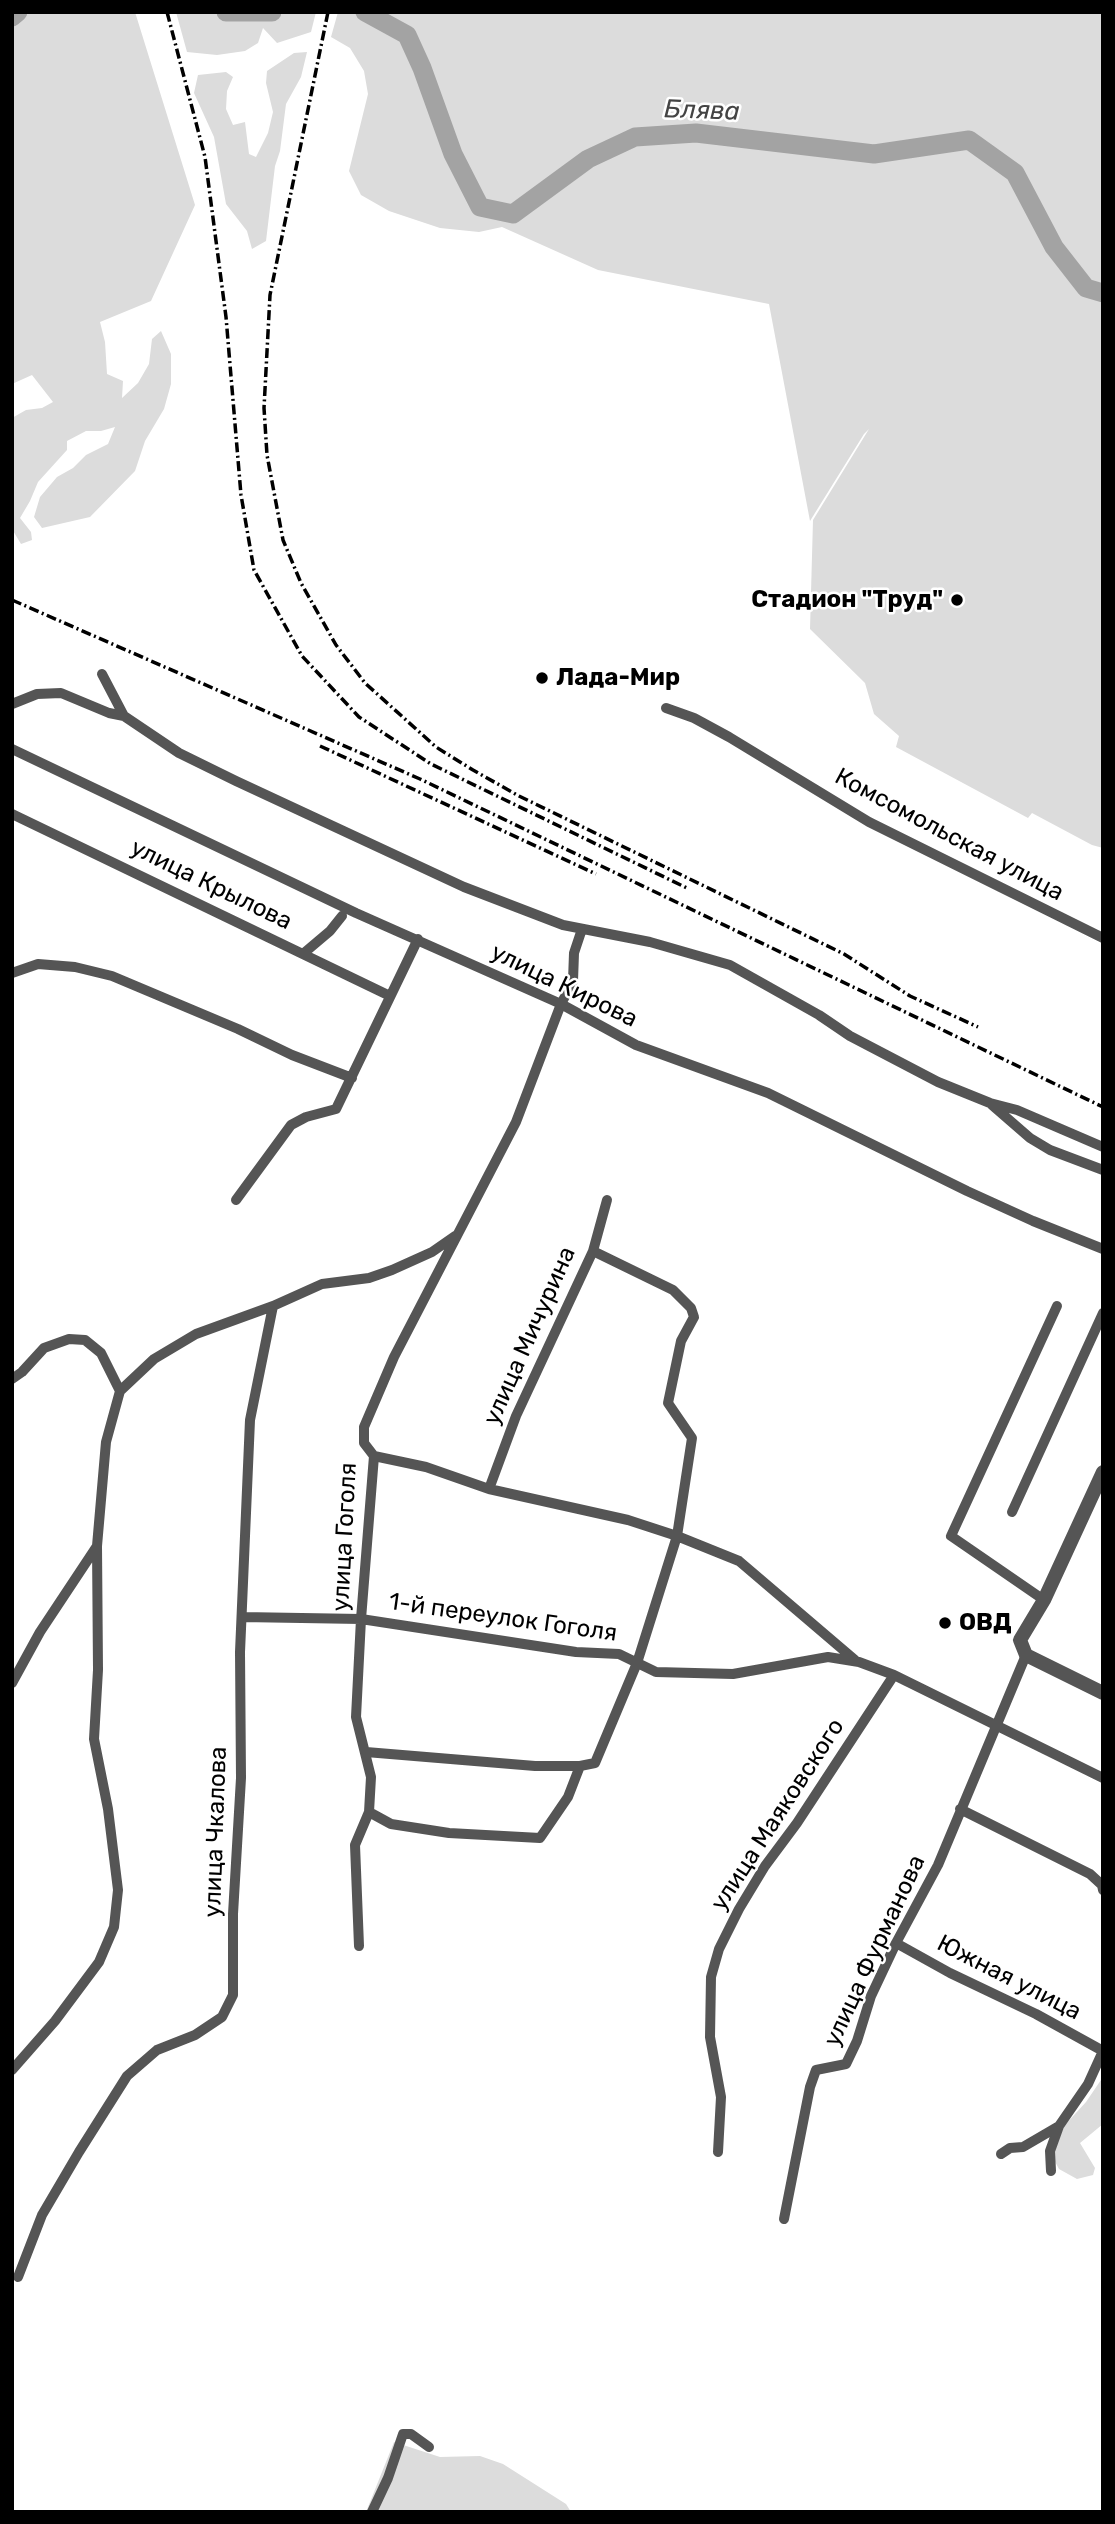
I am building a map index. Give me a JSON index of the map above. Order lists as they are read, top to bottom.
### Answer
{
  "streets": {
    "street": [
      "Комсомольская улица",
      "улица Крылова",
      "улица Кирова",
      "улица Мичурина",
      "улица Гоголя",
      "1-й переулок Гоголя",
      "улица Маяковского",
      "улица Чкалова",
      "улица Фурманова",
      "Южная улица"
    ]
  },
  "crossings": [
    ["улица Кирова", "улица Гоголя"],
    ["улица Гоголя", "1-й переулок Гоголя"],
    ["1-й переулок Гоголя", "улица Чкалова"],
    ["улица Фурманова", "Южная улица"]
  ],
  "water": ["Блява"],
  "places": ["Стадион \"Труд\"", "Лада-Мир", "ОВД"]
}
